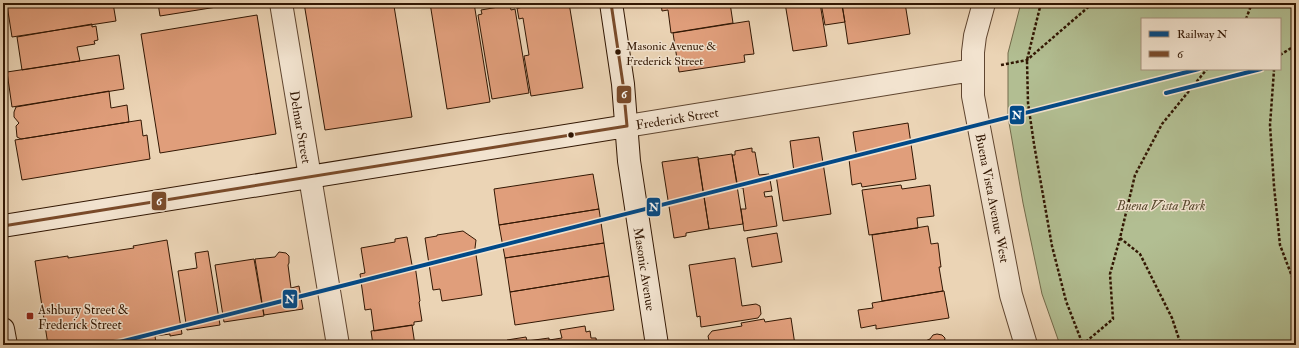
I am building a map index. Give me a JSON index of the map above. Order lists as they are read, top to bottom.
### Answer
{
  "streets": {
    "street": [
      "Frederick Street",
      "Delmar Street",
      "Buena Vista Avenue West",
      "Masonic Avenue"
    ]
  },
  "crossings": [
    ["Frederick Street", "Delmar Street"],
    ["Frederick Street", "Buena Vista Avenue West"],
    ["Frederick Street", "Masonic Avenue"]
  ],
  "parks": ["Buena Vista Park"],
  "places": {
    "other": ["Masonic Avenue & Frederick Street"],
    "transit": ["Ashbury Street & Frederick Street"]
  },
  "lines": ["transit line 6", "rail line N"],
  "legend": ["Railway N", "6"]
}
